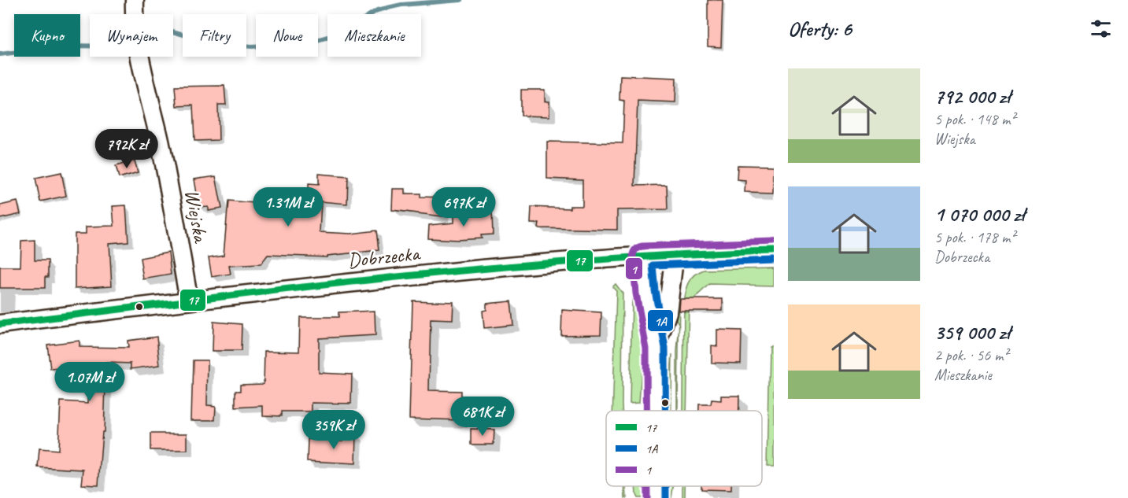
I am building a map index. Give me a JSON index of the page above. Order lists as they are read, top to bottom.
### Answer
{
  "streets": {
    "street": ["Wiejska", "Dobrzecka"]
  },
  "crossings": [
    ["Wiejska", "Dobrzecka"]
  ],
  "lines": ["transit line 1", "transit line 17", "transit line 1A"],
  "legend": ["17", "1A", "1"],
  "page": {
    "heading": "Oferty: 6",
    "chip": [
      "Kupno",
      "Wynajem",
      "Filtry",
      "Nowe",
      "Mieszkanie"
    ],
    "list": [
      {
        "name": "792 000 zł",
        "note": "5 pok. · 148 m² · Wiejska"
      },
      {
        "name": "1 070 000 zł",
        "note": "5 pok. · 178 m² · Dobrzecka"
      },
      {
        "name": "359 000 zł",
        "note": "2 pok. · 56 m² · Mieszkanie"
      }
    ],
    "price": [
      "792K zł",
      "1.31M zł",
      "697K zł",
      "1.07M zł",
      "681K zł",
      "359K zł"
    ]
  }
}
